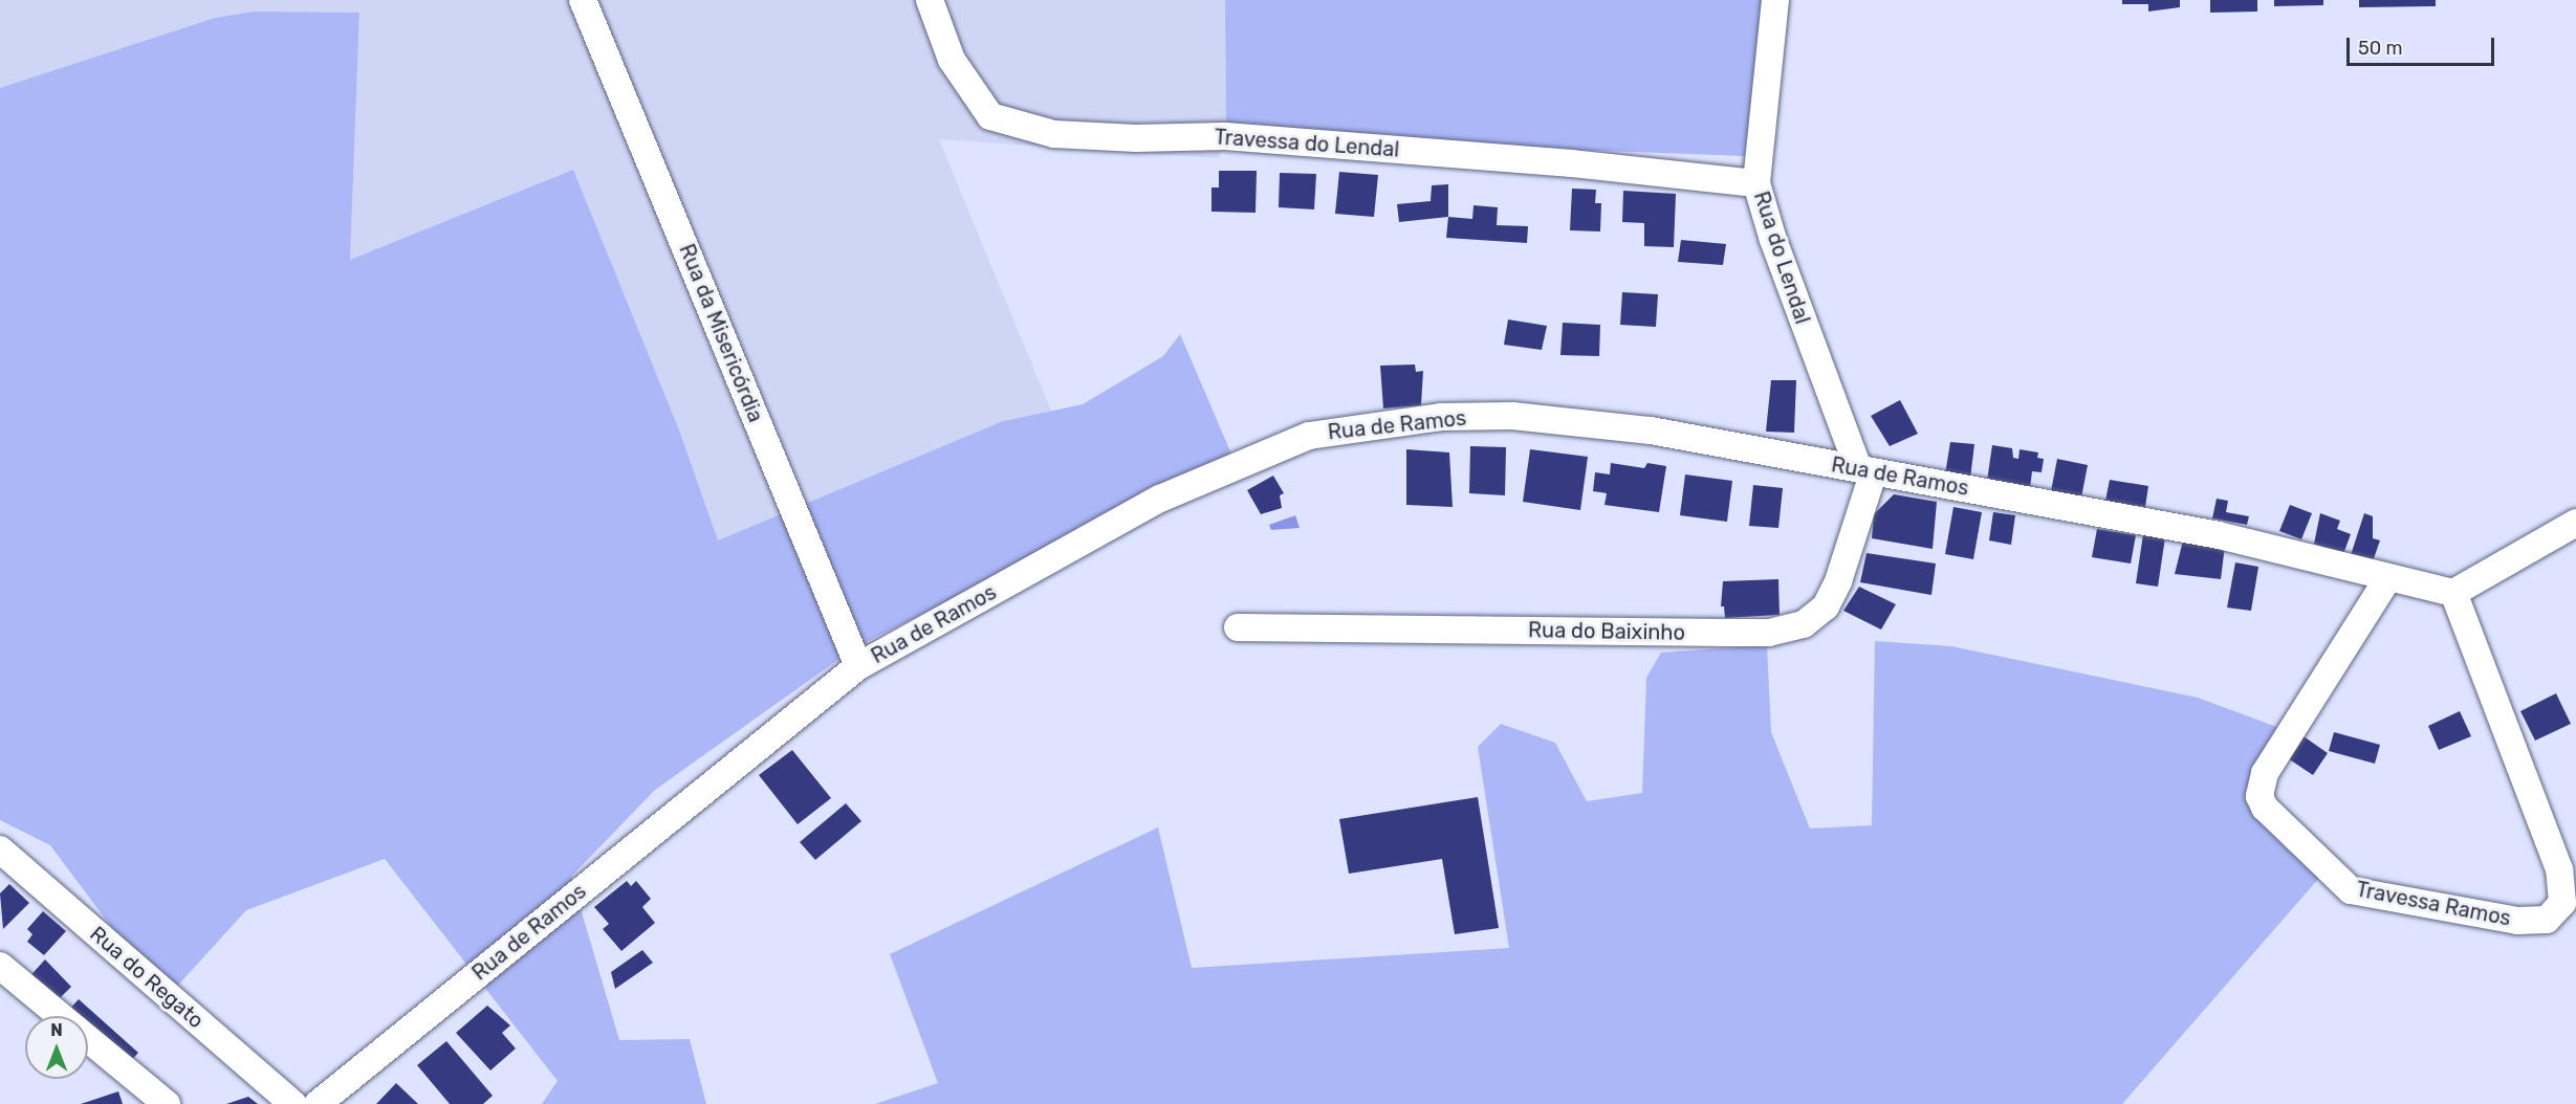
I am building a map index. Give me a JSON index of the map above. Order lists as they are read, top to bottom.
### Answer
{
  "streets": {
    "street": [
      "Travessa do Lendal",
      "Rua do Lendal",
      "Rua da Misericórdia",
      "Rua de Ramos",
      "Rua do Baixinho",
      "Travessa Ramos",
      "Rua do Regato"
    ]
  },
  "crossings": [
    ["Travessa do Lendal", "Rua do Lendal"],
    ["Rua do Lendal", "Rua de Ramos"],
    ["Rua do Lendal", "Rua do Baixinho"],
    ["Rua da Misericórdia", "Rua de Ramos"],
    ["Rua de Ramos", "Rua do Baixinho"],
    ["Rua de Ramos", "Travessa Ramos"]
  ],
  "scale_bar": "50 m",
  "north": "top"
}
